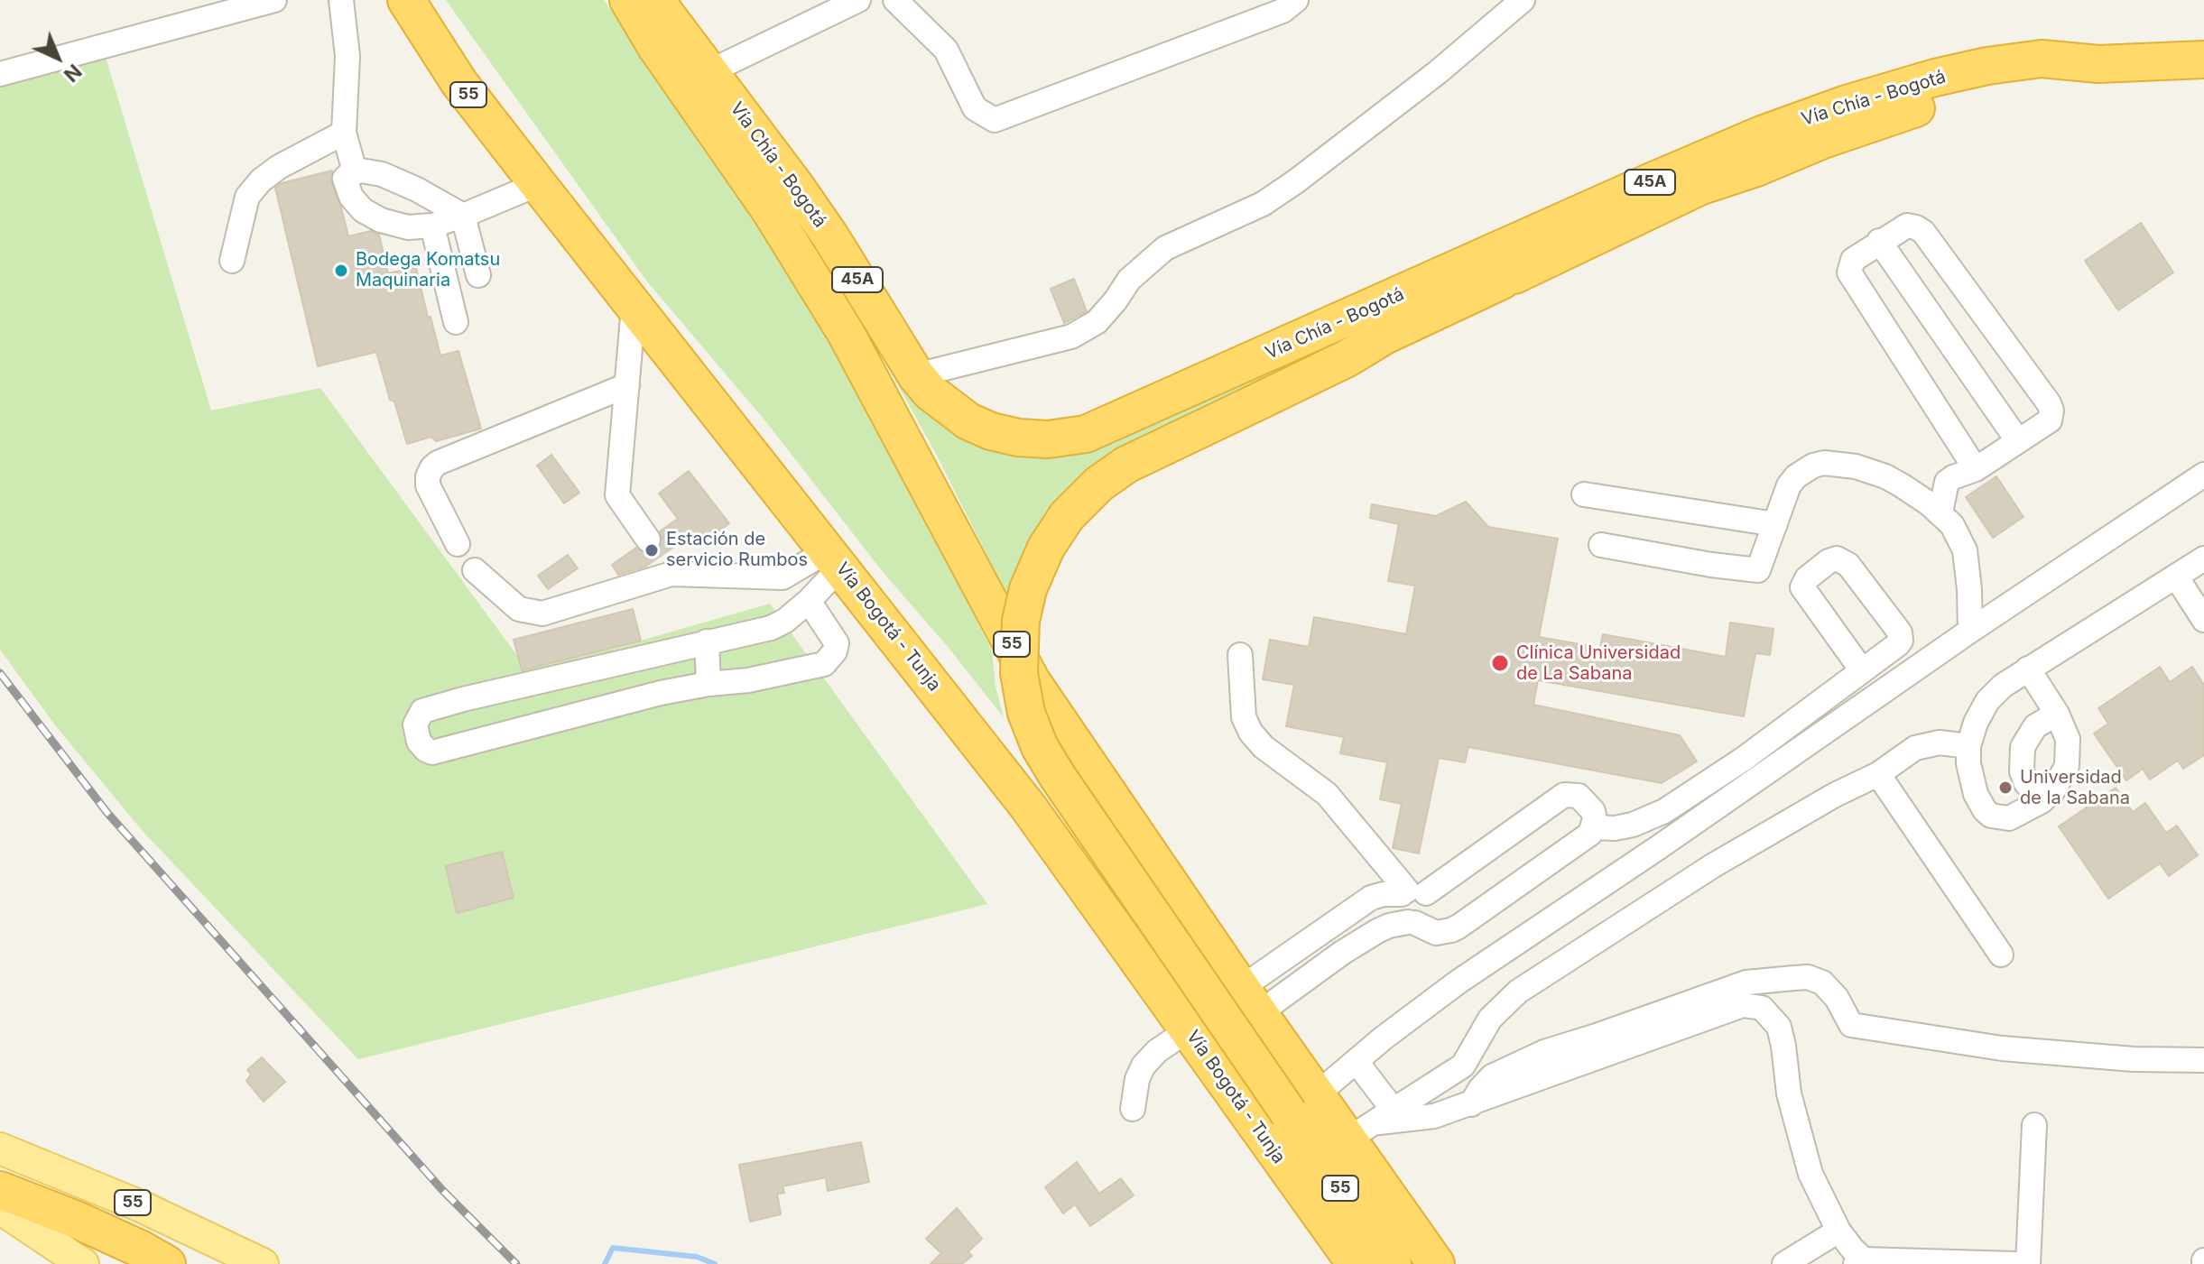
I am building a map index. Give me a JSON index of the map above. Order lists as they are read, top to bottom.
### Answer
{
  "streets": {
    "highway": [
      "55",
      "Vía Chía - Bogotá",
      "45A",
      "Vía Bogotá - Tunja"
    ]
  },
  "places": [
    "Bodega Komatsu Maquinaria",
    "Estación de servicio Rumbos",
    "Clínica Universidad de La Sabana",
    "Universidad de la Sabana"
  ],
  "north": "bottom right"
}
